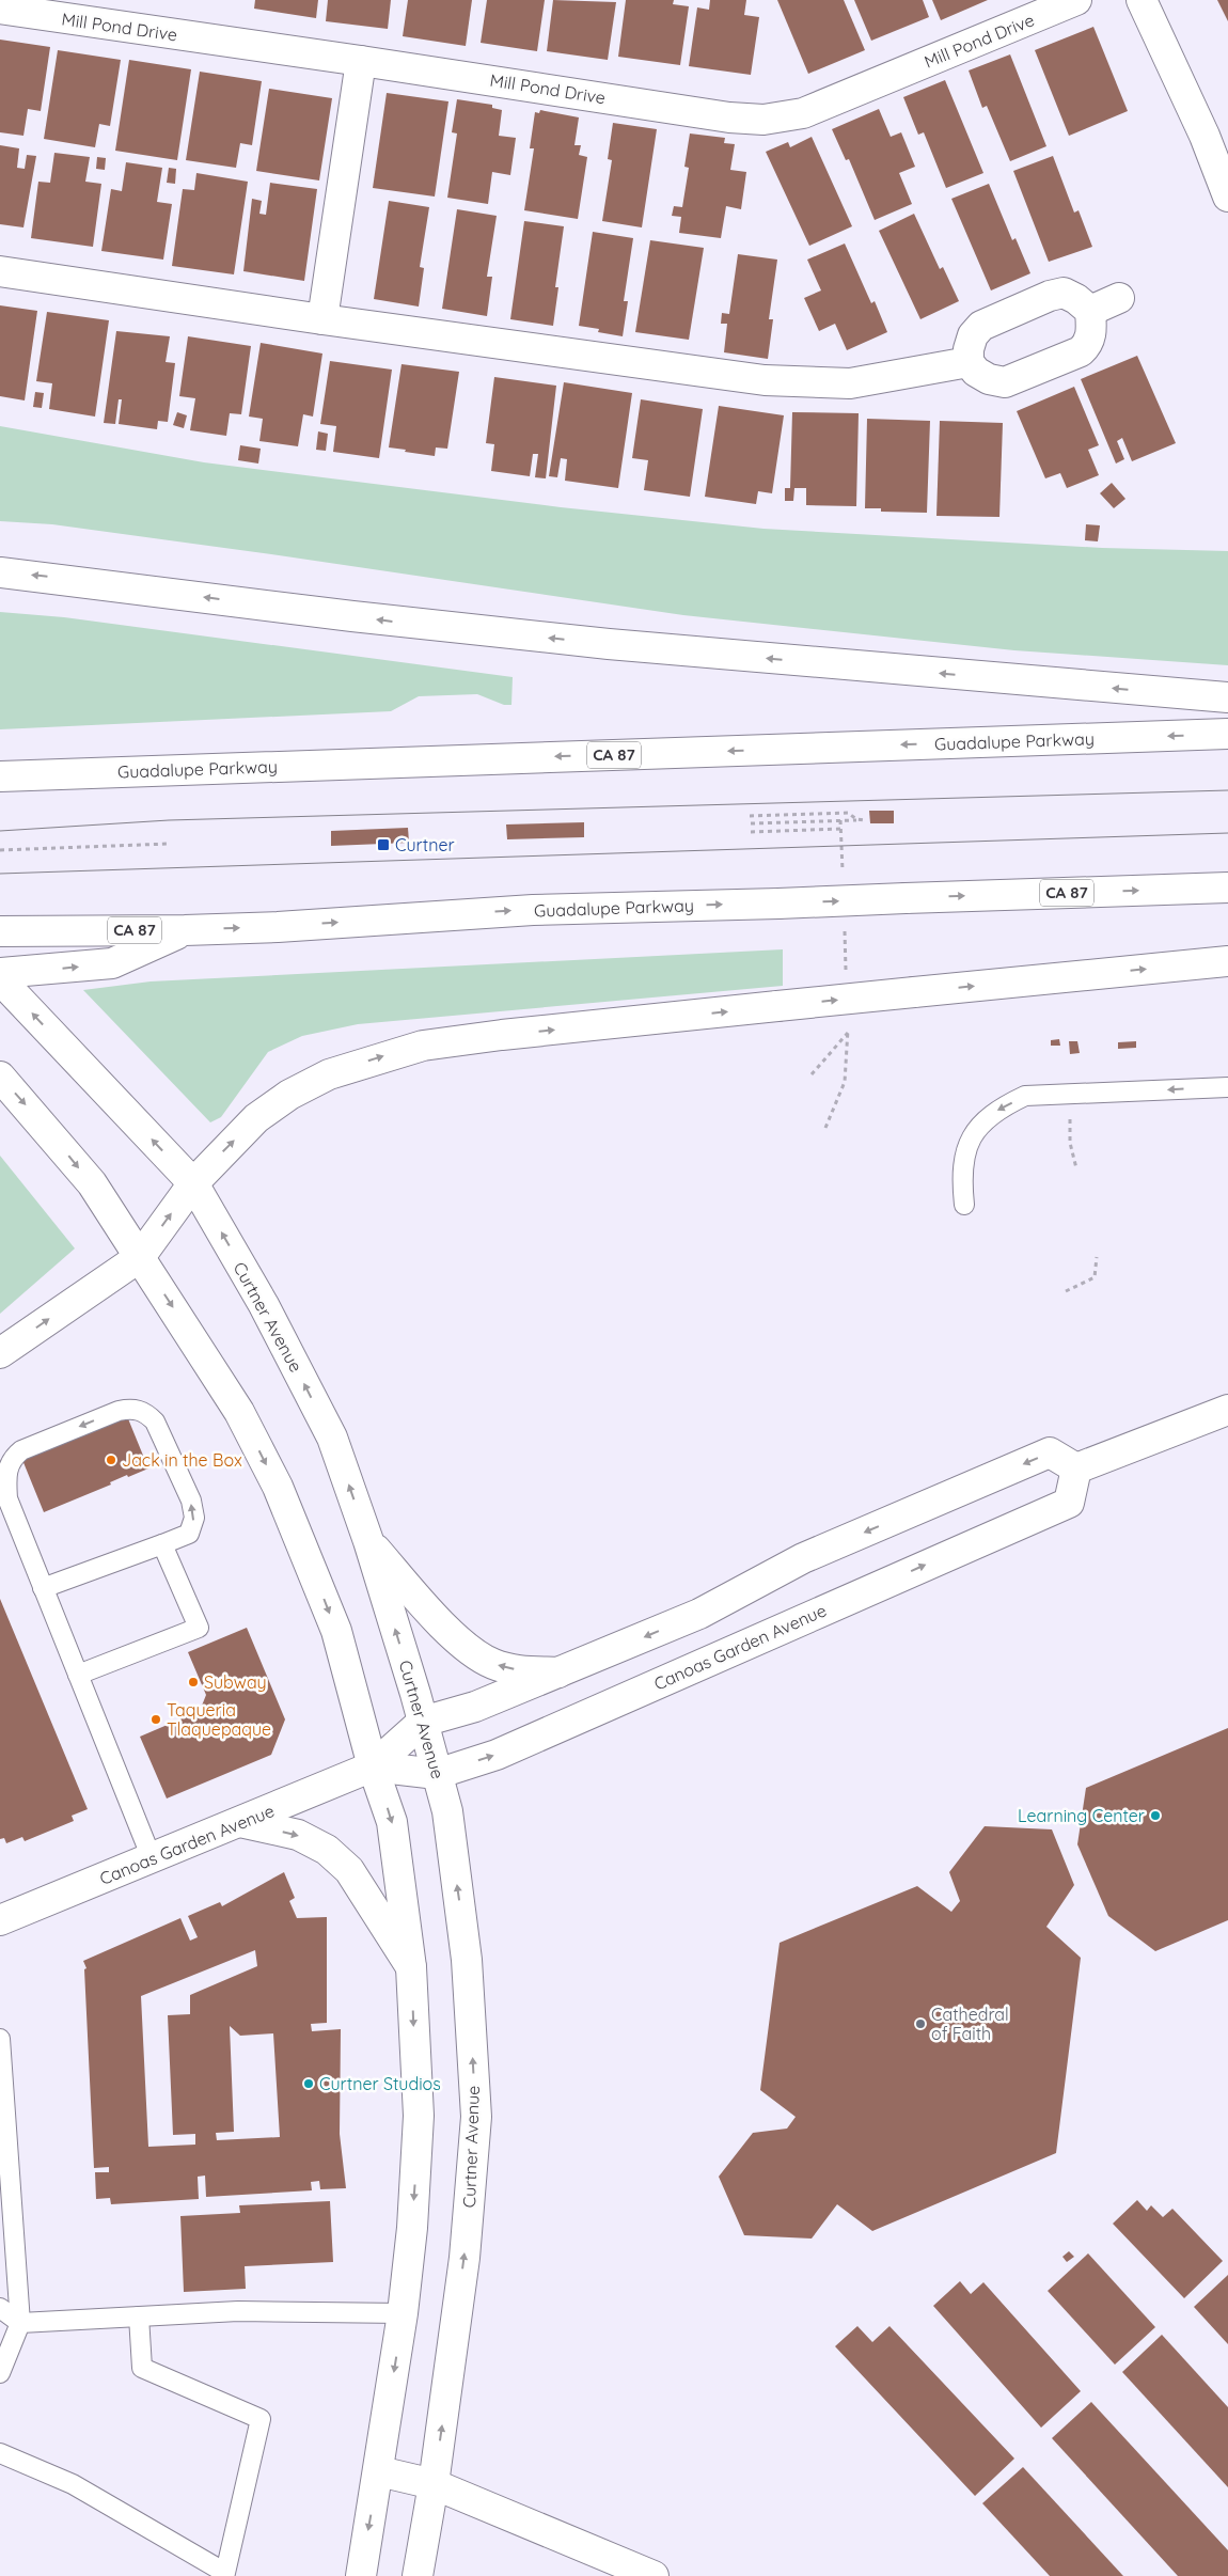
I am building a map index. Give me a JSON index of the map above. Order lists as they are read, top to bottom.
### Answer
{
  "streets": {
    "main road": [
      "Mill Pond Drive",
      "Guadalupe Parkway",
      "CA 87",
      "Curtner Avenue",
      "Canoas Garden Avenue"
    ]
  },
  "crossings": [
    ["Curtner Avenue", "Canoas Garden Avenue"]
  ],
  "places": {
    "transit": ["Curtner"],
    "other": [
      "Jack in the Box",
      "Subway",
      "Taqueria Tlaquepaque",
      "Learning Center",
      "Cathedral of Faith",
      "Curtner Studios"
    ]
  }
}
